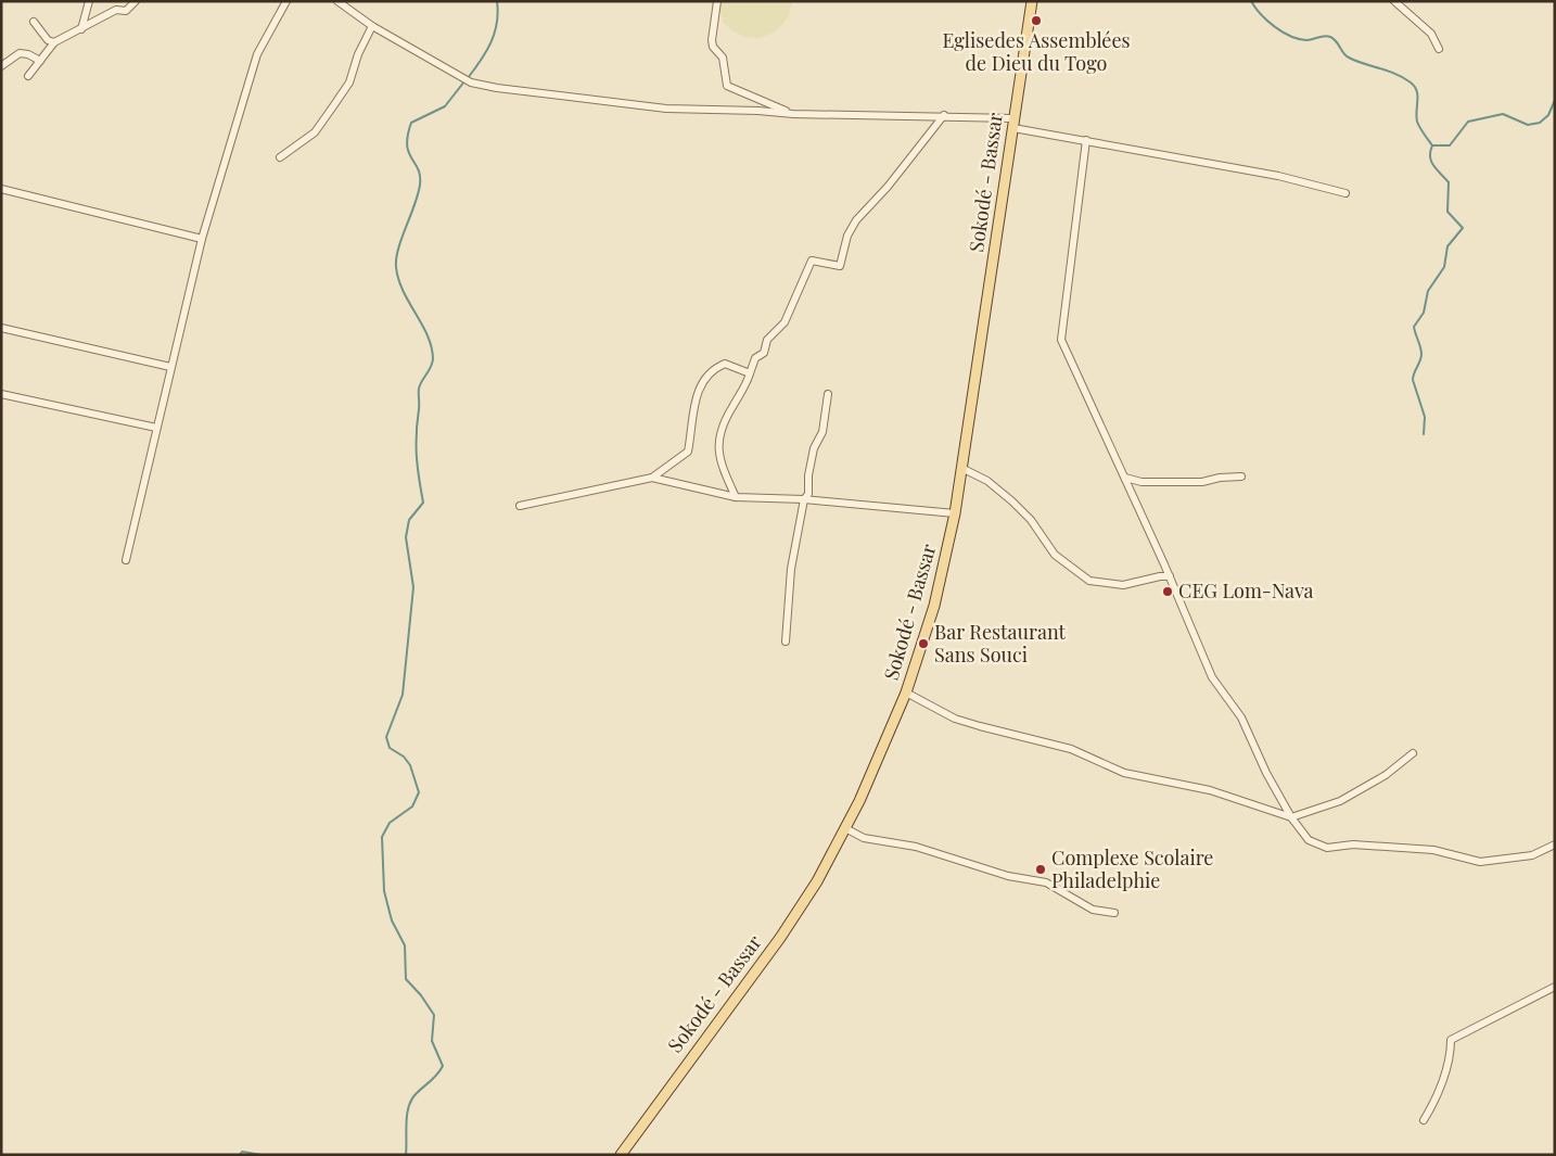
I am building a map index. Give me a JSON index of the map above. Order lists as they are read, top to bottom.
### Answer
{
  "streets": {
    "main road": ["Sokodé - Bassar"]
  },
  "places": [
    "Eglisedes Assemblées de Dieu du Togo",
    "CEG Lom-Nava",
    "Bar Restaurant Sans Souci",
    "Complexe Scolaire Philadelphie"
  ]
}
